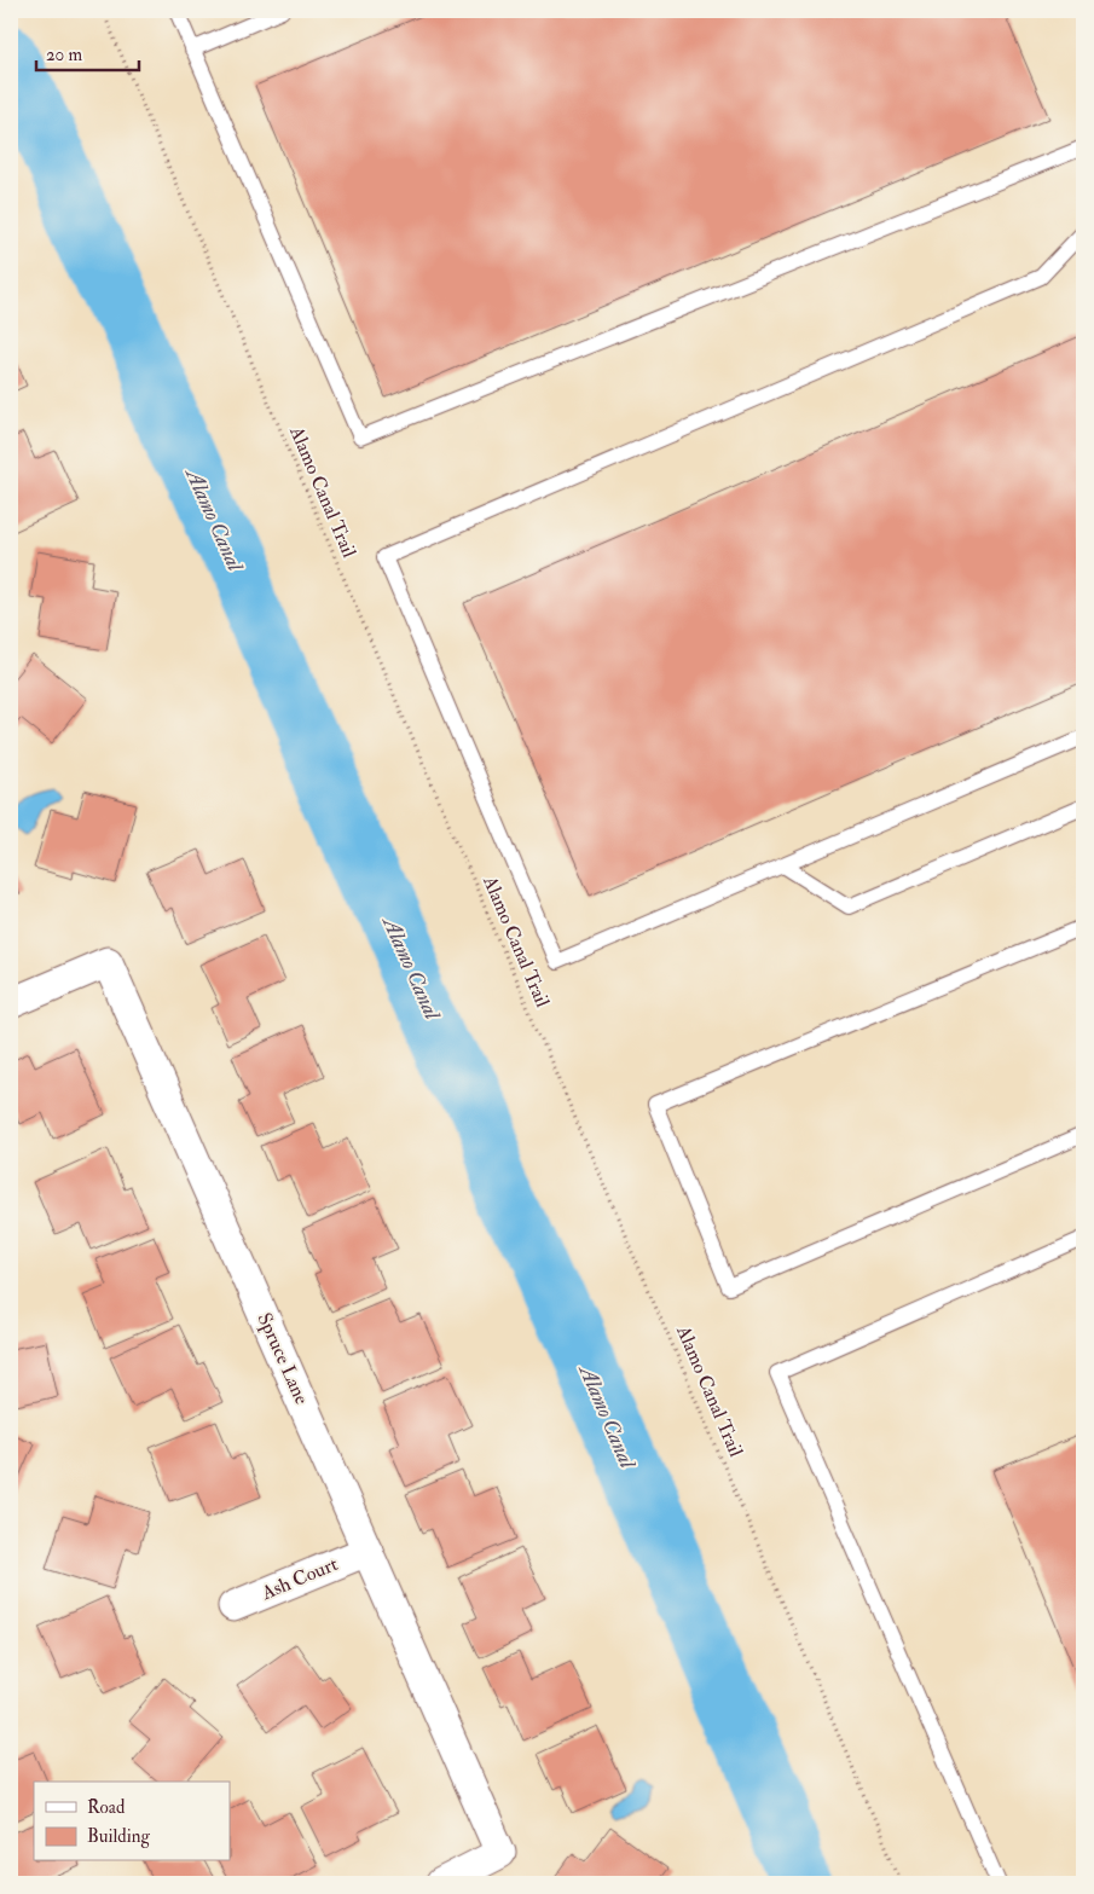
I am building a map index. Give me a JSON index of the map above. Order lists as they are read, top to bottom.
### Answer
{
  "streets": {
    "street": ["Spruce Lane", "Ash Court"],
    "path": ["Alamo Canal Trail"]
  },
  "crossings": [
    ["Spruce Lane", "Ash Court"]
  ],
  "water": ["Alamo Canal"],
  "legend": ["Road", "Building"],
  "scale_bar": "20 m"
}
